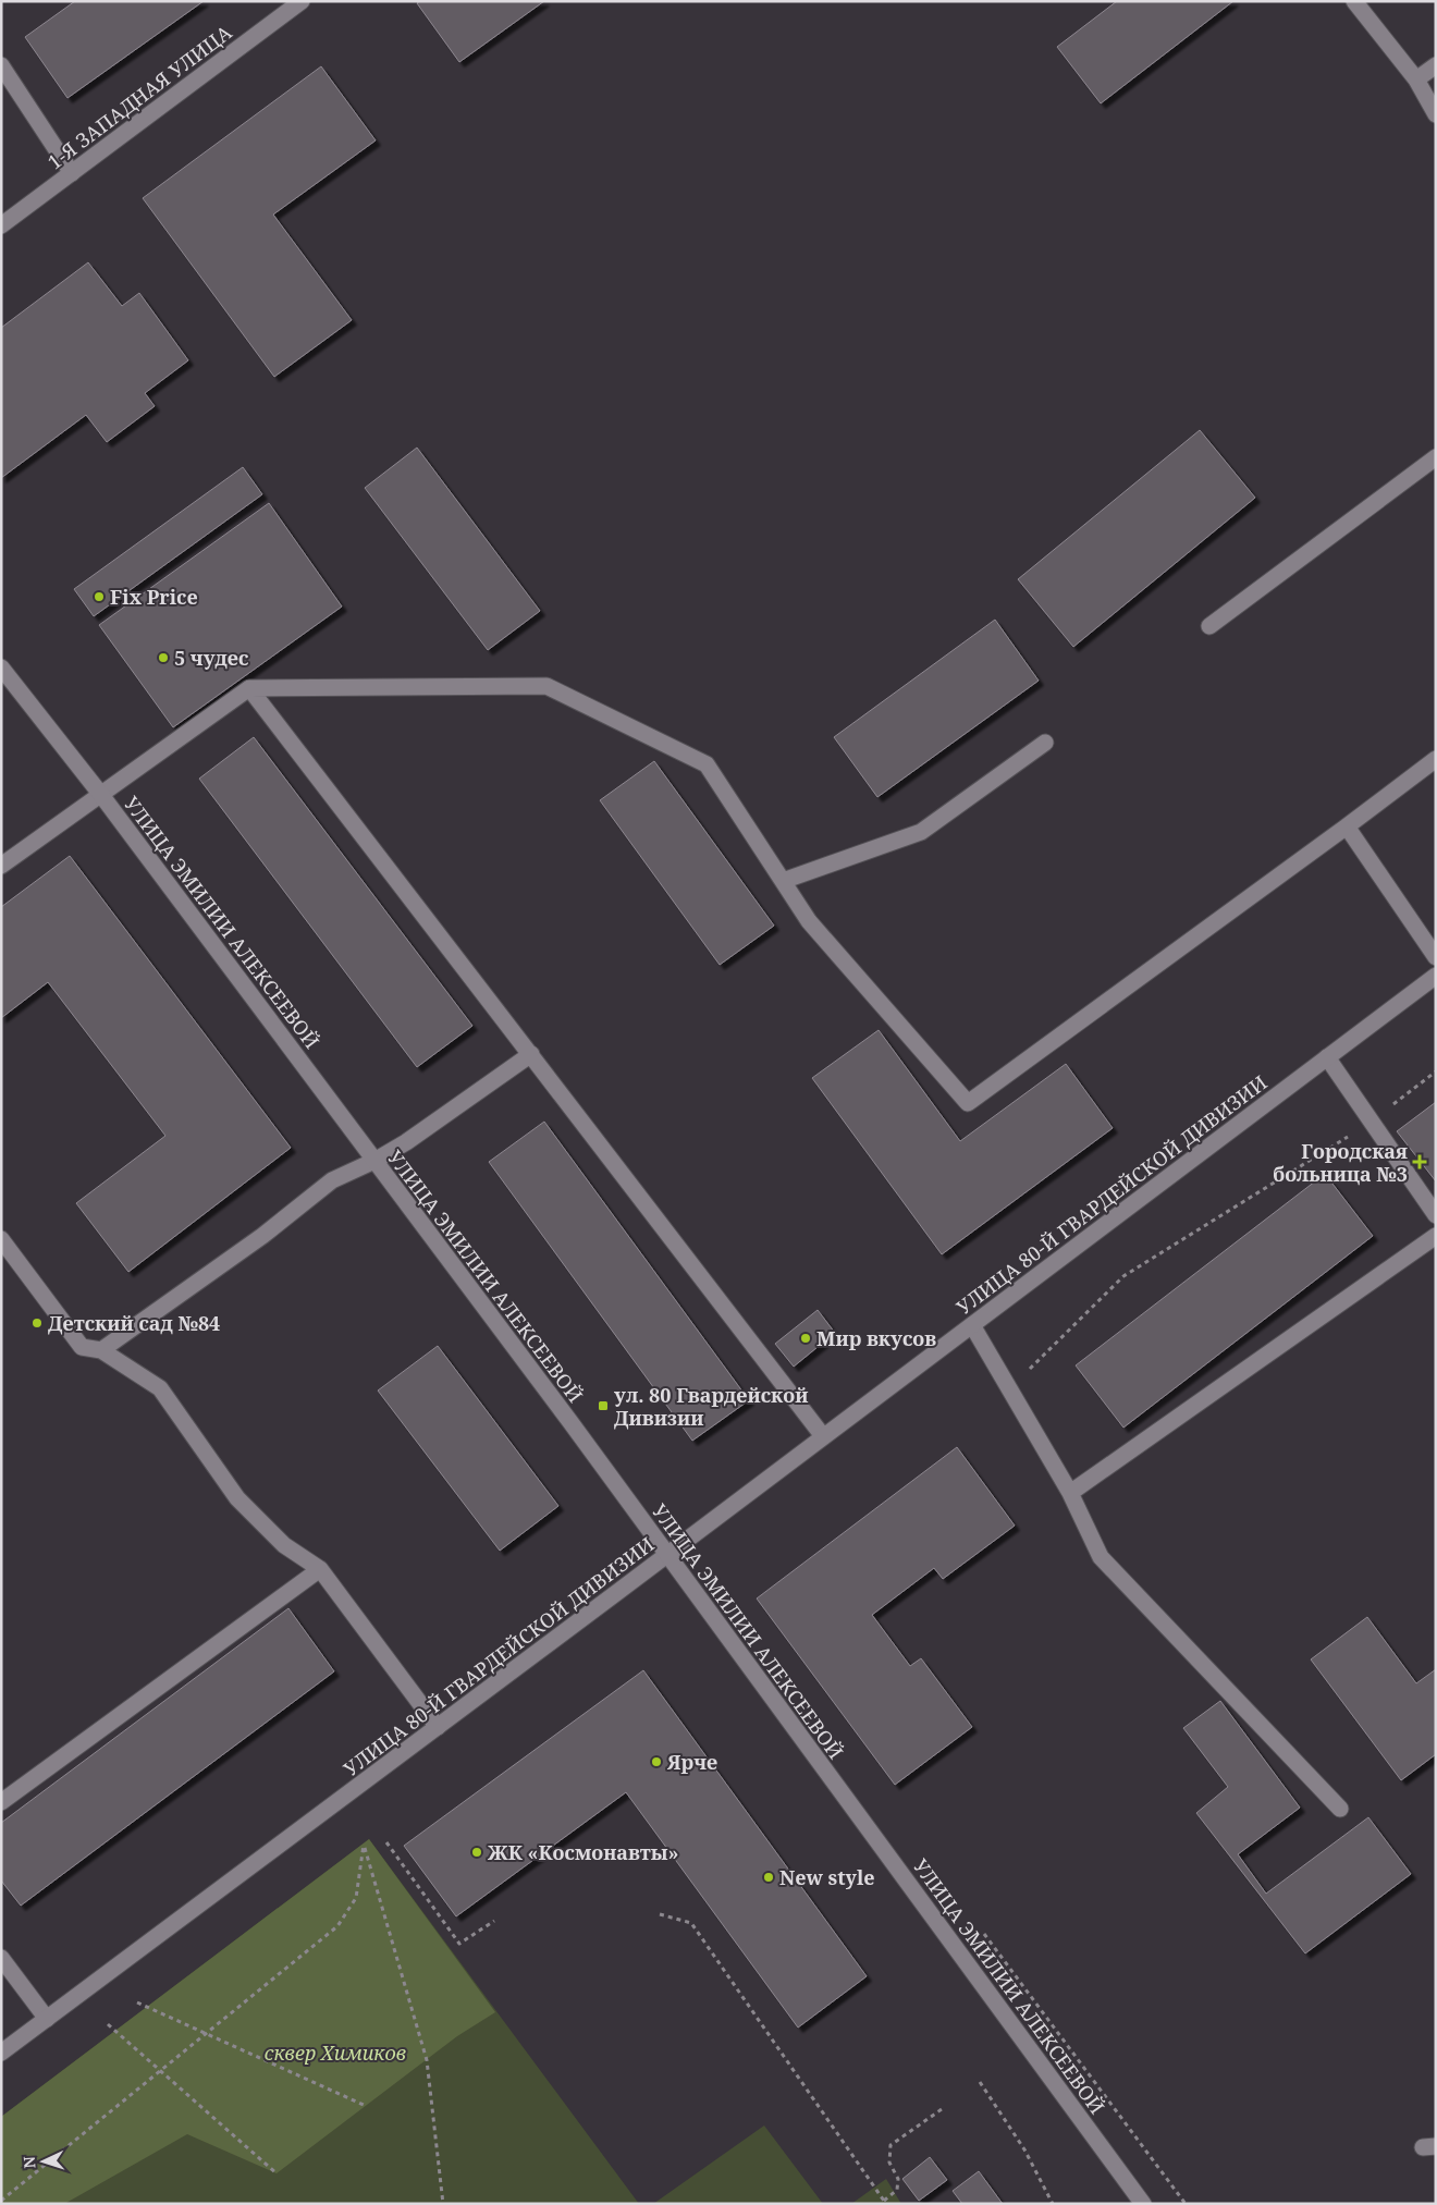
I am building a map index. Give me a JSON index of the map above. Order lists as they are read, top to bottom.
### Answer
{
  "streets": {
    "street": ["1-Я ЗАПАДНАЯ УЛИЦА", "УЛИЦА ЭМИЛИИ АЛЕКСЕЕВОЙ", "УЛИЦА 80-Й ГВАРДЕЙСКОЙ ДИВИЗИИ"]
  },
  "crossings": [
    ["УЛИЦА ЭМИЛИИ АЛЕКСЕЕВОЙ", "УЛИЦА 80-Й ГВАРДЕЙСКОЙ ДИВИЗИИ"]
  ],
  "parks": ["сквер Химиков"],
  "places": {
    "other": [
      "Fix Price",
      "5 чудес",
      "Детский сад №84",
      "Мир вкусов",
      "Ярче",
      "ЖК «Космонавты»",
      "New style"
    ],
    "health": ["Городская больница №3"],
    "transit": ["ул. 80 Гвардейской Дивизии"]
  },
  "north": "left"
}
